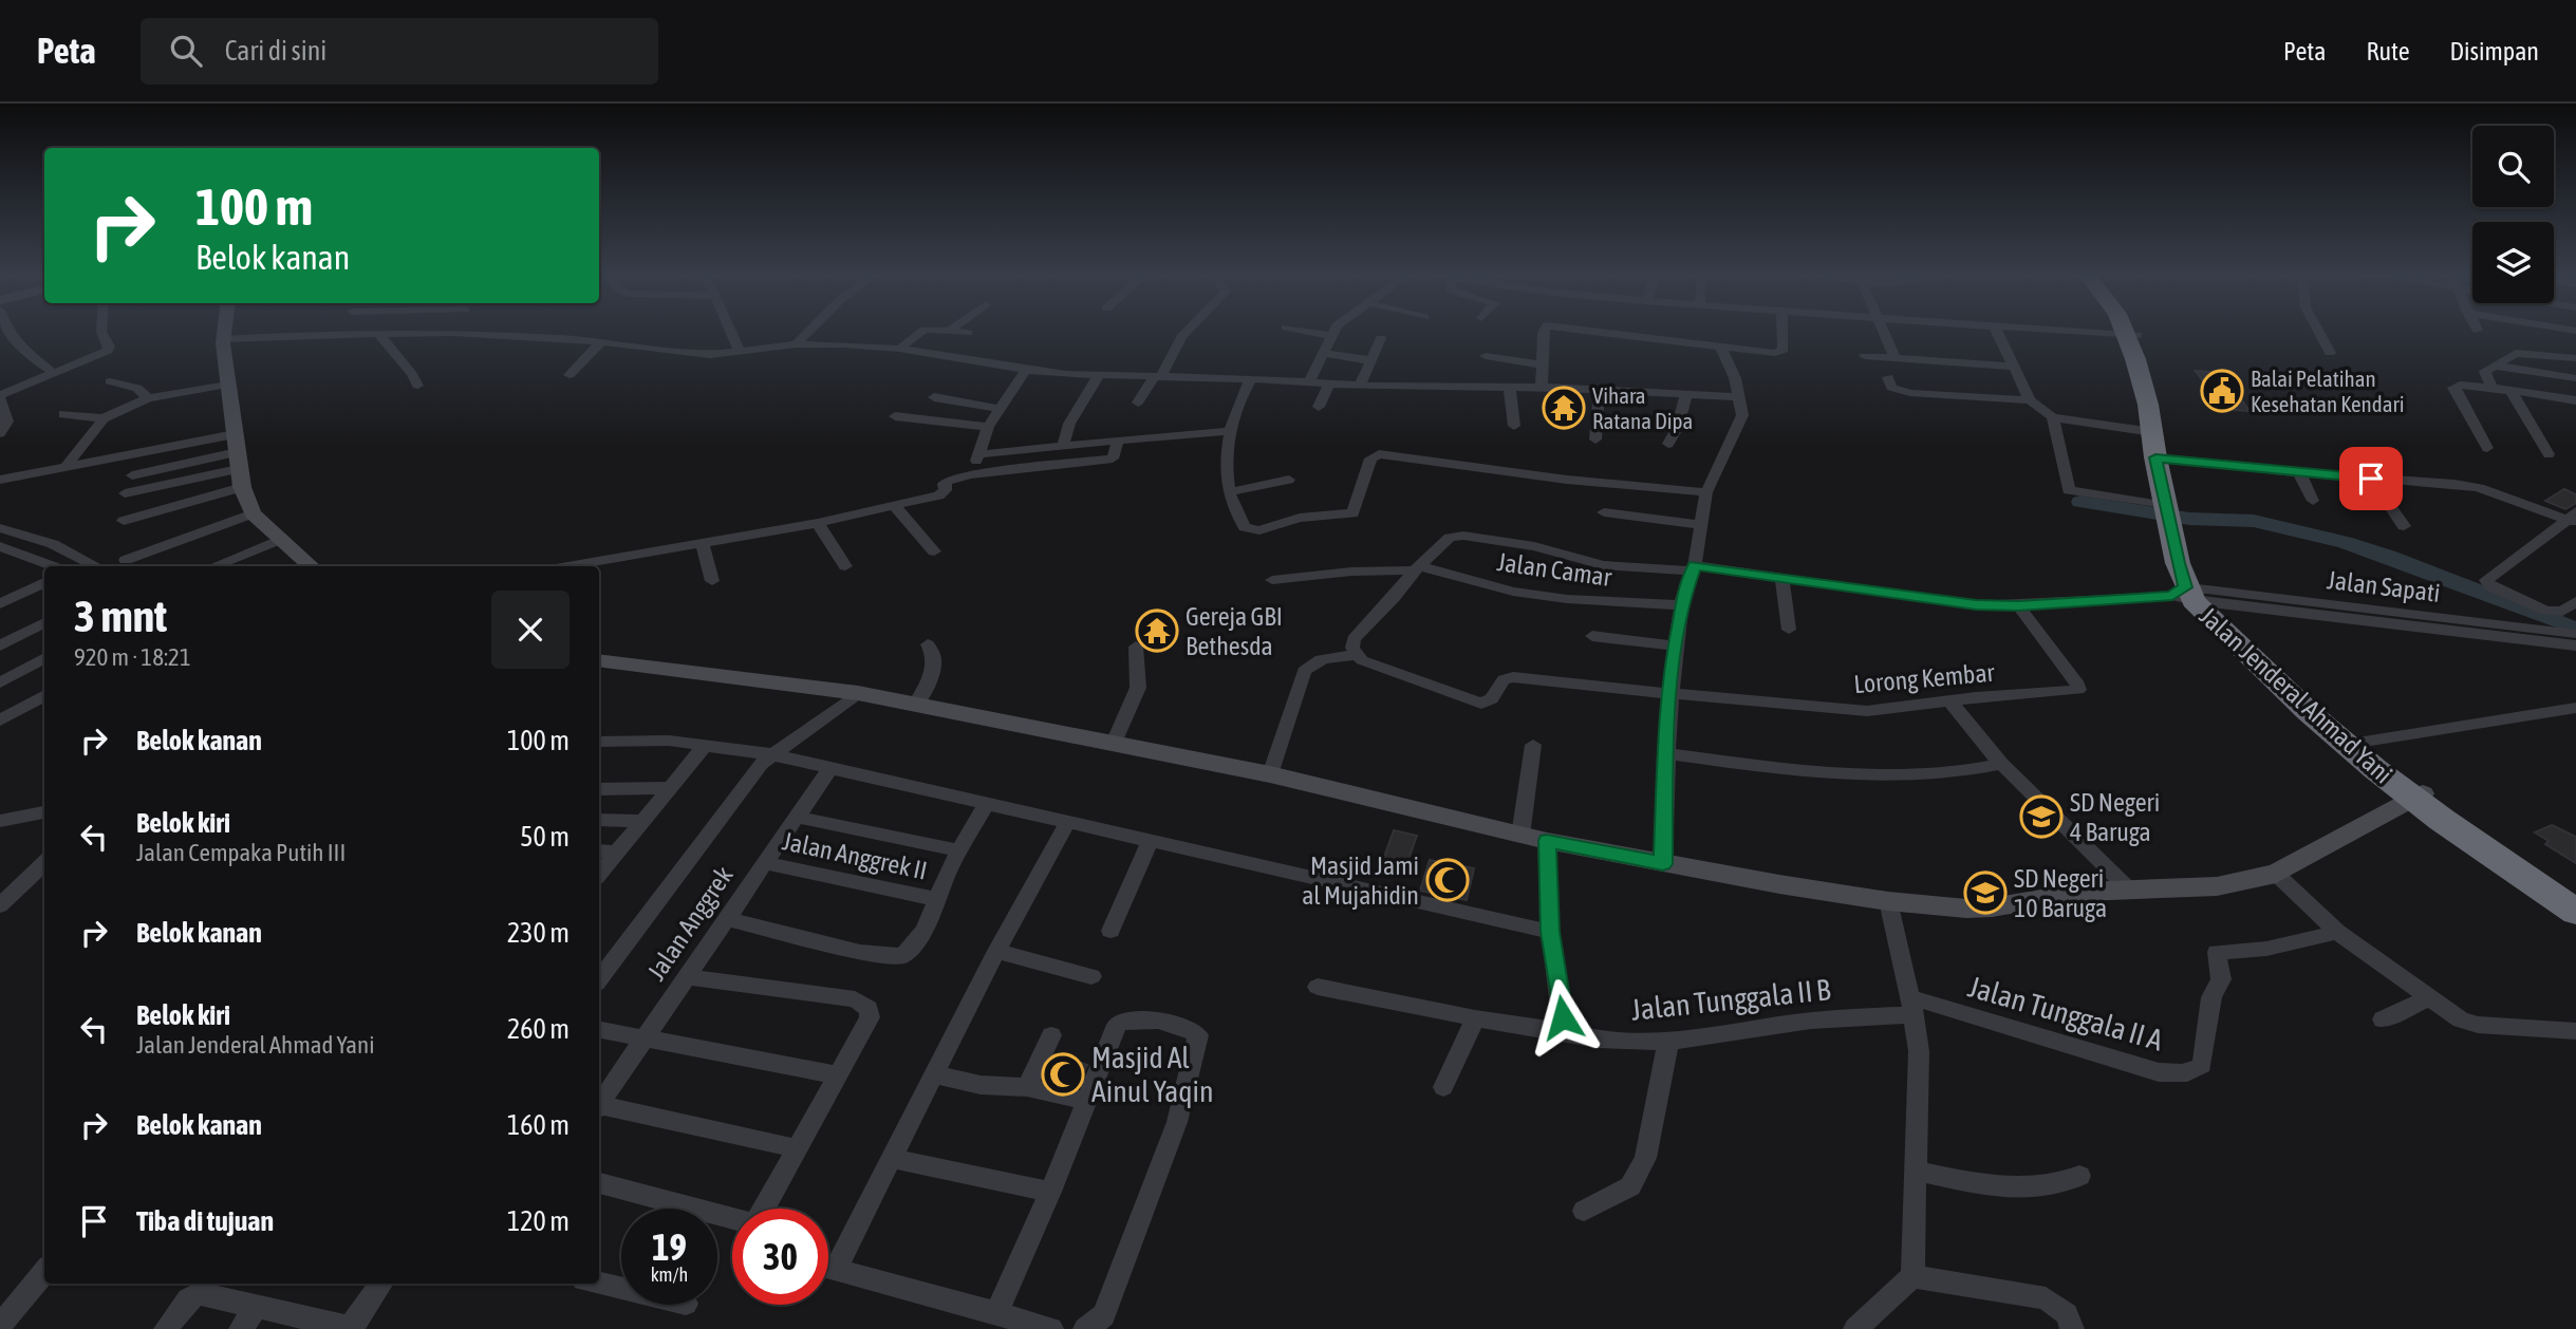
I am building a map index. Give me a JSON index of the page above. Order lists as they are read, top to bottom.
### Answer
{
  "streets": {
    "highway": ["Jalan Jenderal Ahmad Yani"],
    "street": [
      "Jalan Camar",
      "Jalan Sapati",
      "Lorong Kembar",
      "Jalan Anggrek II",
      "Jalan Anggrek",
      "Jalan Tunggala II B",
      "Jalan Tunggala II A"
    ]
  },
  "crossings": [
    ["Jalan Sapati", "Jalan Jenderal Ahmad Yani"],
    ["Jalan Anggrek II", "Jalan Anggrek"],
    ["Jalan Tunggala II B", "Jalan Tunggala II A"]
  ],
  "places": {
    "public building": ["Balai Pelatihan Kesehatan Kendari"],
    "temple": ["Vihara Ratana Dipa", "Gereja GBI Bethesda"],
    "school or university": ["SD Negeri 4 Baruga", "SD Negeri 10 Baruga"],
    "mosque": ["Masjid Jami al Mujahidin", "Masjid Al Ainul Yaqin"]
  },
  "page": {
    "header": "Peta",
    "search": "Cari di sini",
    "nav": ["Peta", "Rute", "Disimpan"],
    "turn": ["100 m", "Belok kanan"],
    "heading": ["3 mnt", "920 m · 18:21"],
    "list": [
      {
        "name": "Belok kanan",
        "value": "100 m"
      },
      {
        "name": "Belok kiri",
        "note": "Jalan Cempaka Putih III",
        "value": "50 m"
      },
      {
        "name": "Belok kanan",
        "value": "230 m"
      },
      {
        "name": "Belok kiri",
        "note": "Jalan Jenderal Ahmad Yani",
        "value": "260 m"
      },
      {
        "name": "Belok kanan",
        "value": "160 m"
      },
      {
        "name": "Tiba di tujuan",
        "value": "120 m"
      }
    ],
    "speed": "19 km/h",
    "limit": "30"
  }
}
